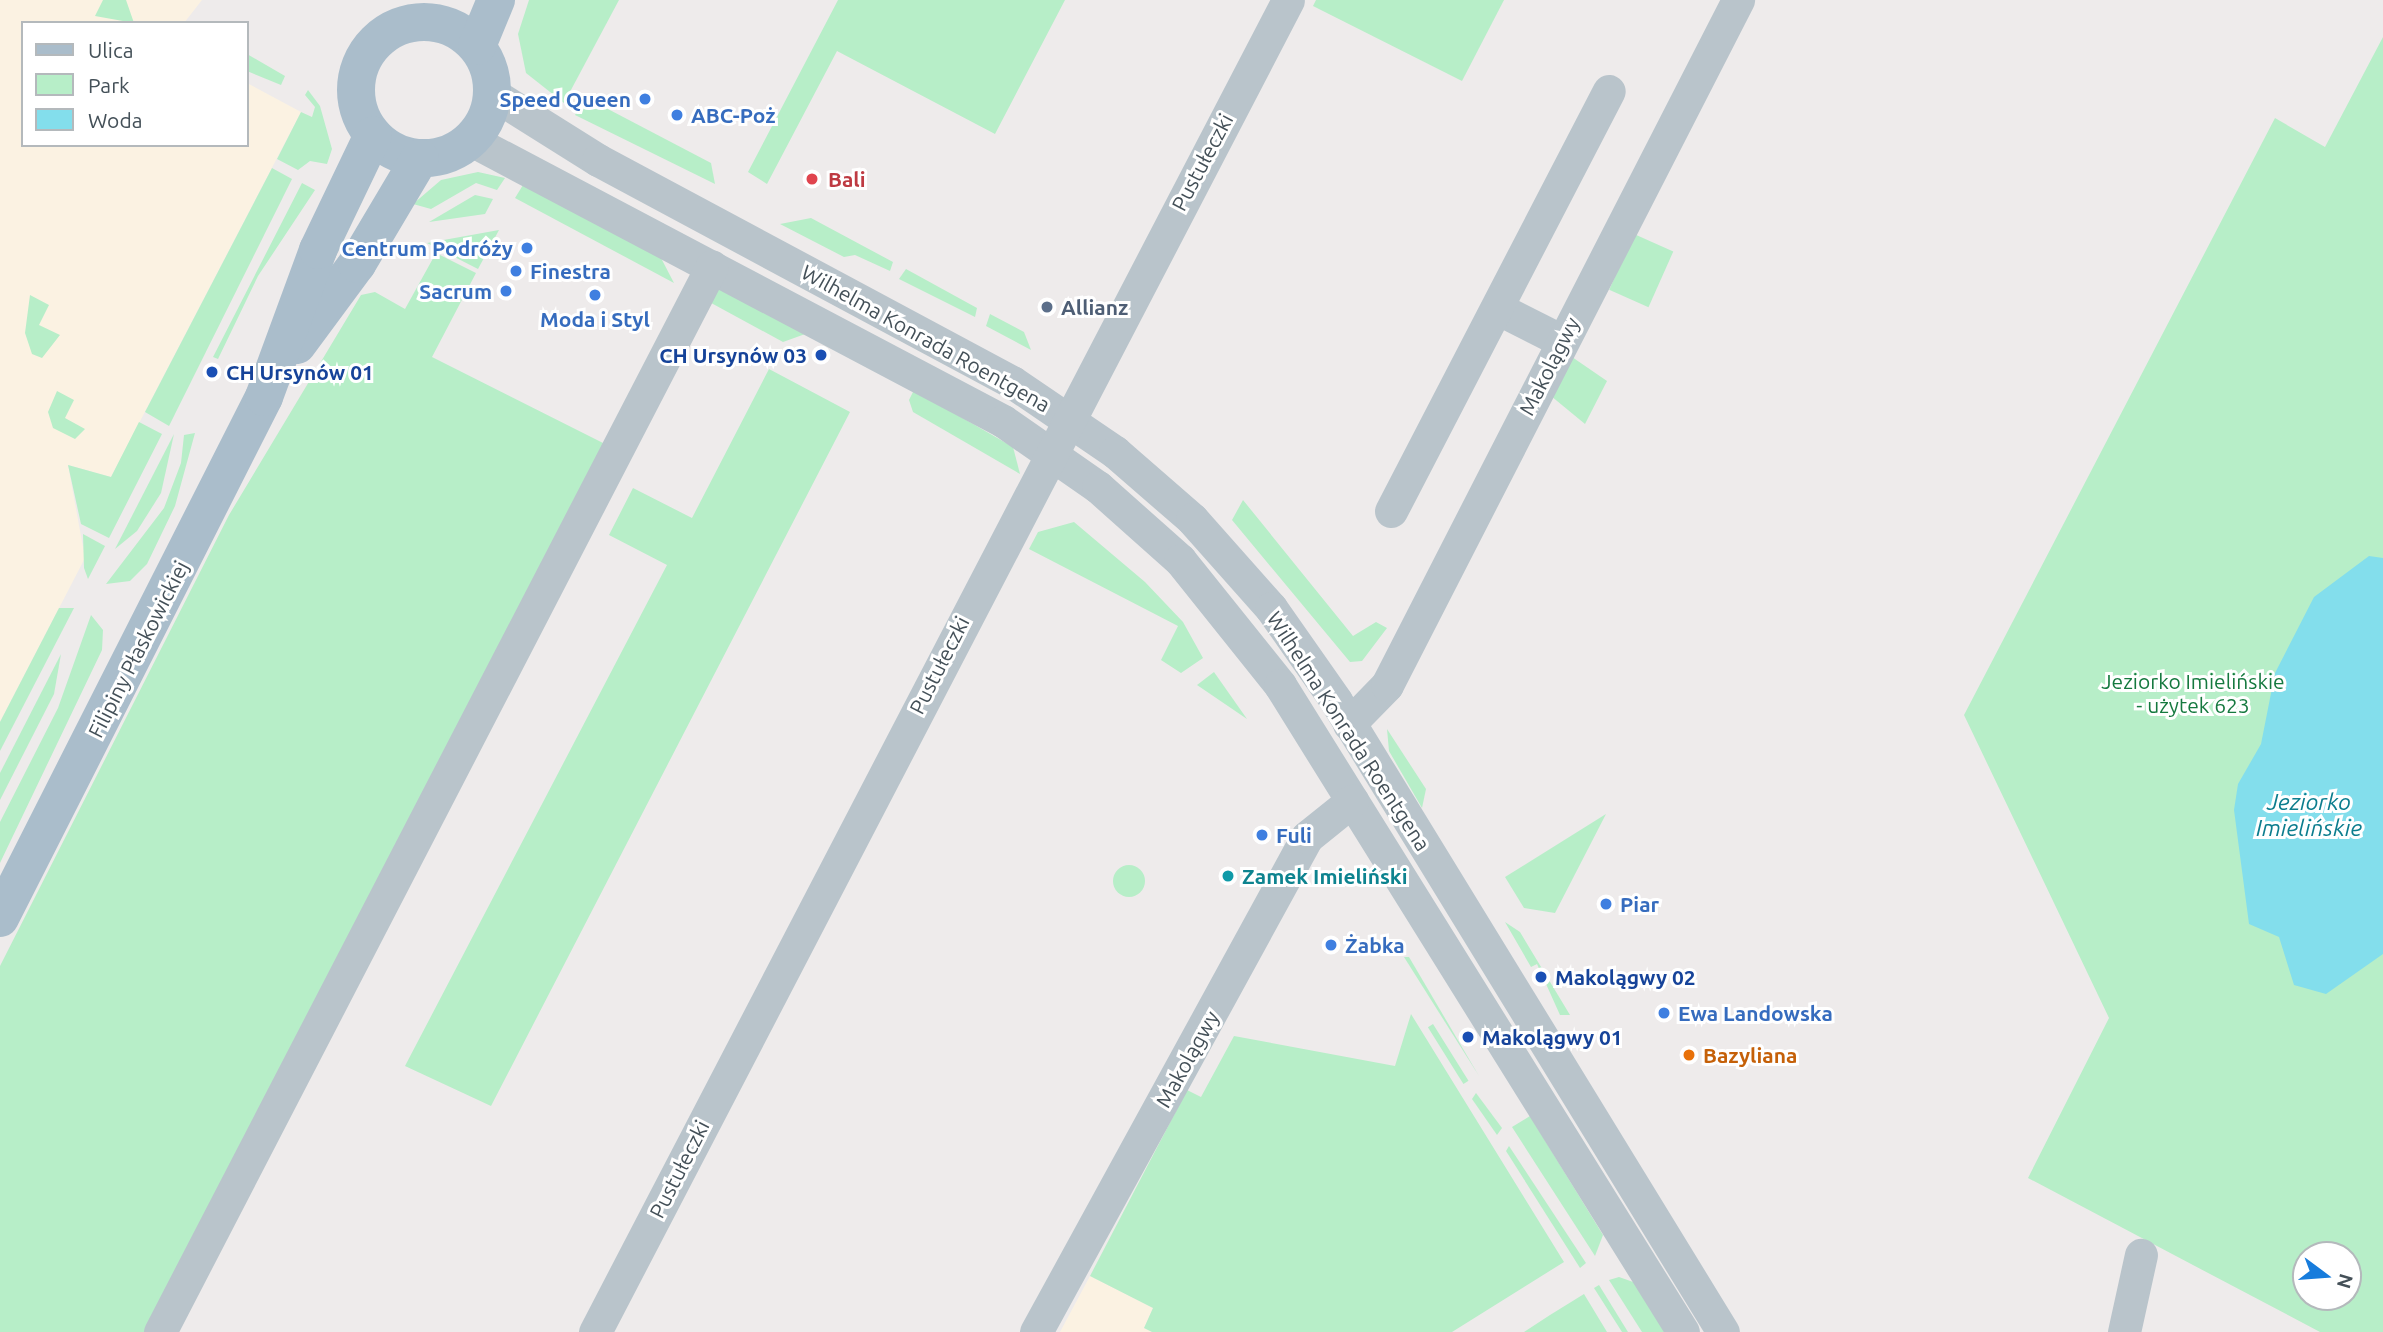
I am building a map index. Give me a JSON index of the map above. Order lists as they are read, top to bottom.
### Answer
{
  "streets": {
    "main road": ["Filipiny Płaskowickiej"],
    "street": ["Pustułeczki", "Wilhelma Konrada Roentgena", "Makolągwy"]
  },
  "crossings": [
    ["Pustułeczki", "Wilhelma Konrada Roentgena"],
    ["Wilhelma Konrada Roentgena", "Makolągwy"],
    ["Wilhelma Konrada Roentgena", "Filipiny Płaskowickiej"]
  ],
  "water": ["Jeziorko Imielińskie"],
  "parks": ["Jeziorko Imielińskie - użytek 623"],
  "places": [
    "Speed Queen",
    "ABC-Poż",
    "Bali",
    "Centrum Podróży",
    "Finestra",
    "Sacrum",
    "Moda i Styl",
    "Allianz",
    "CH Ursynów 03",
    "CH Ursynów 01",
    "Fuli",
    "Zamek Imieliński",
    "Piar",
    "Żabka",
    "Makolągwy 02",
    "Ewa Landowska",
    "Makolągwy 01",
    "Bazyliana"
  ],
  "legend": ["Ulica", "Park", "Woda"],
  "north": "right"
}
